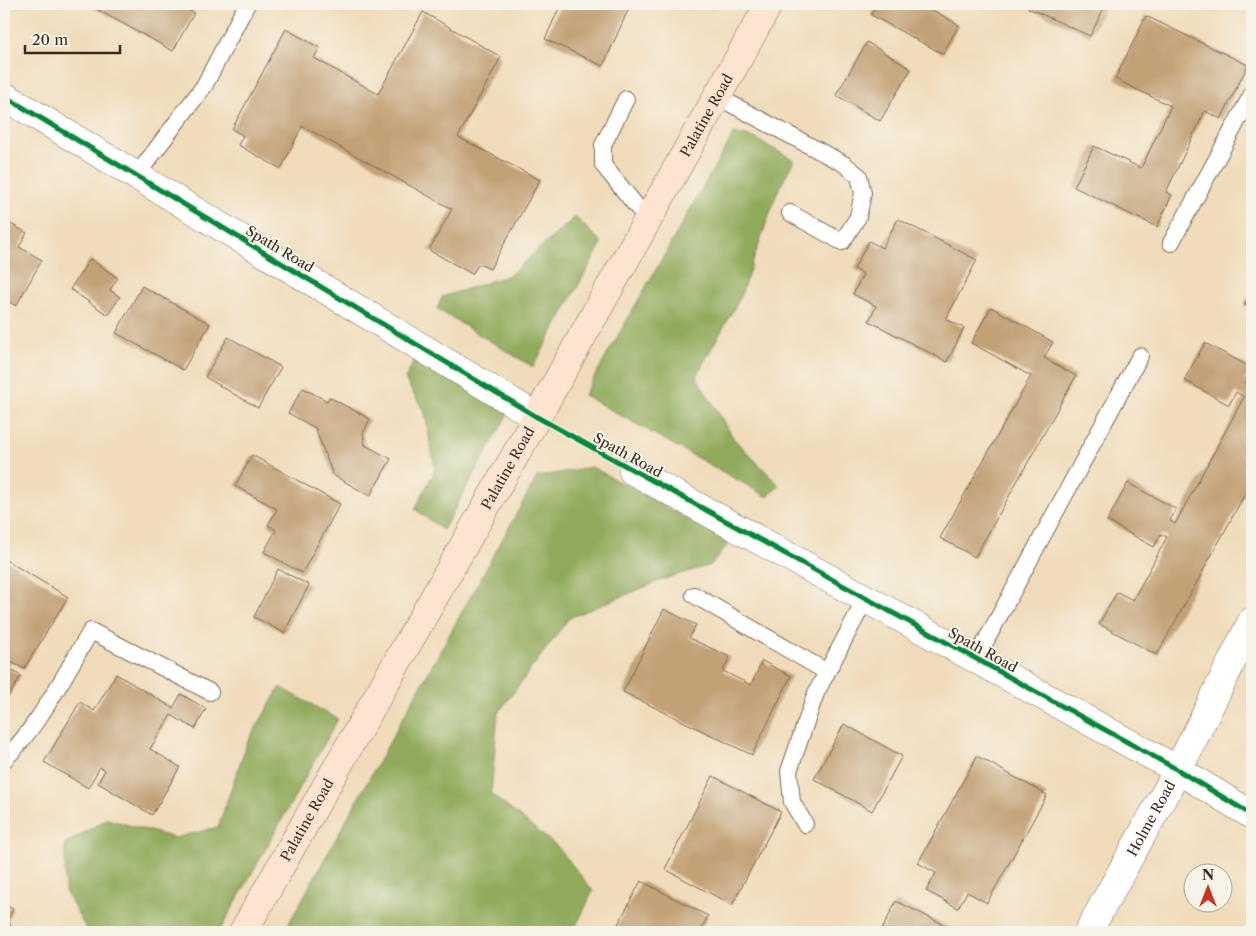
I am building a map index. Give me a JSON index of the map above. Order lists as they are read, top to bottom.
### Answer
{
  "streets": {
    "main road": ["Palatine Road"],
    "street": ["Spath Road", "Holme Road"]
  },
  "crossings": [
    ["Palatine Road", "Spath Road"],
    ["Spath Road", "Holme Road"]
  ],
  "scale_bar": "20 m",
  "north": "top"
}
